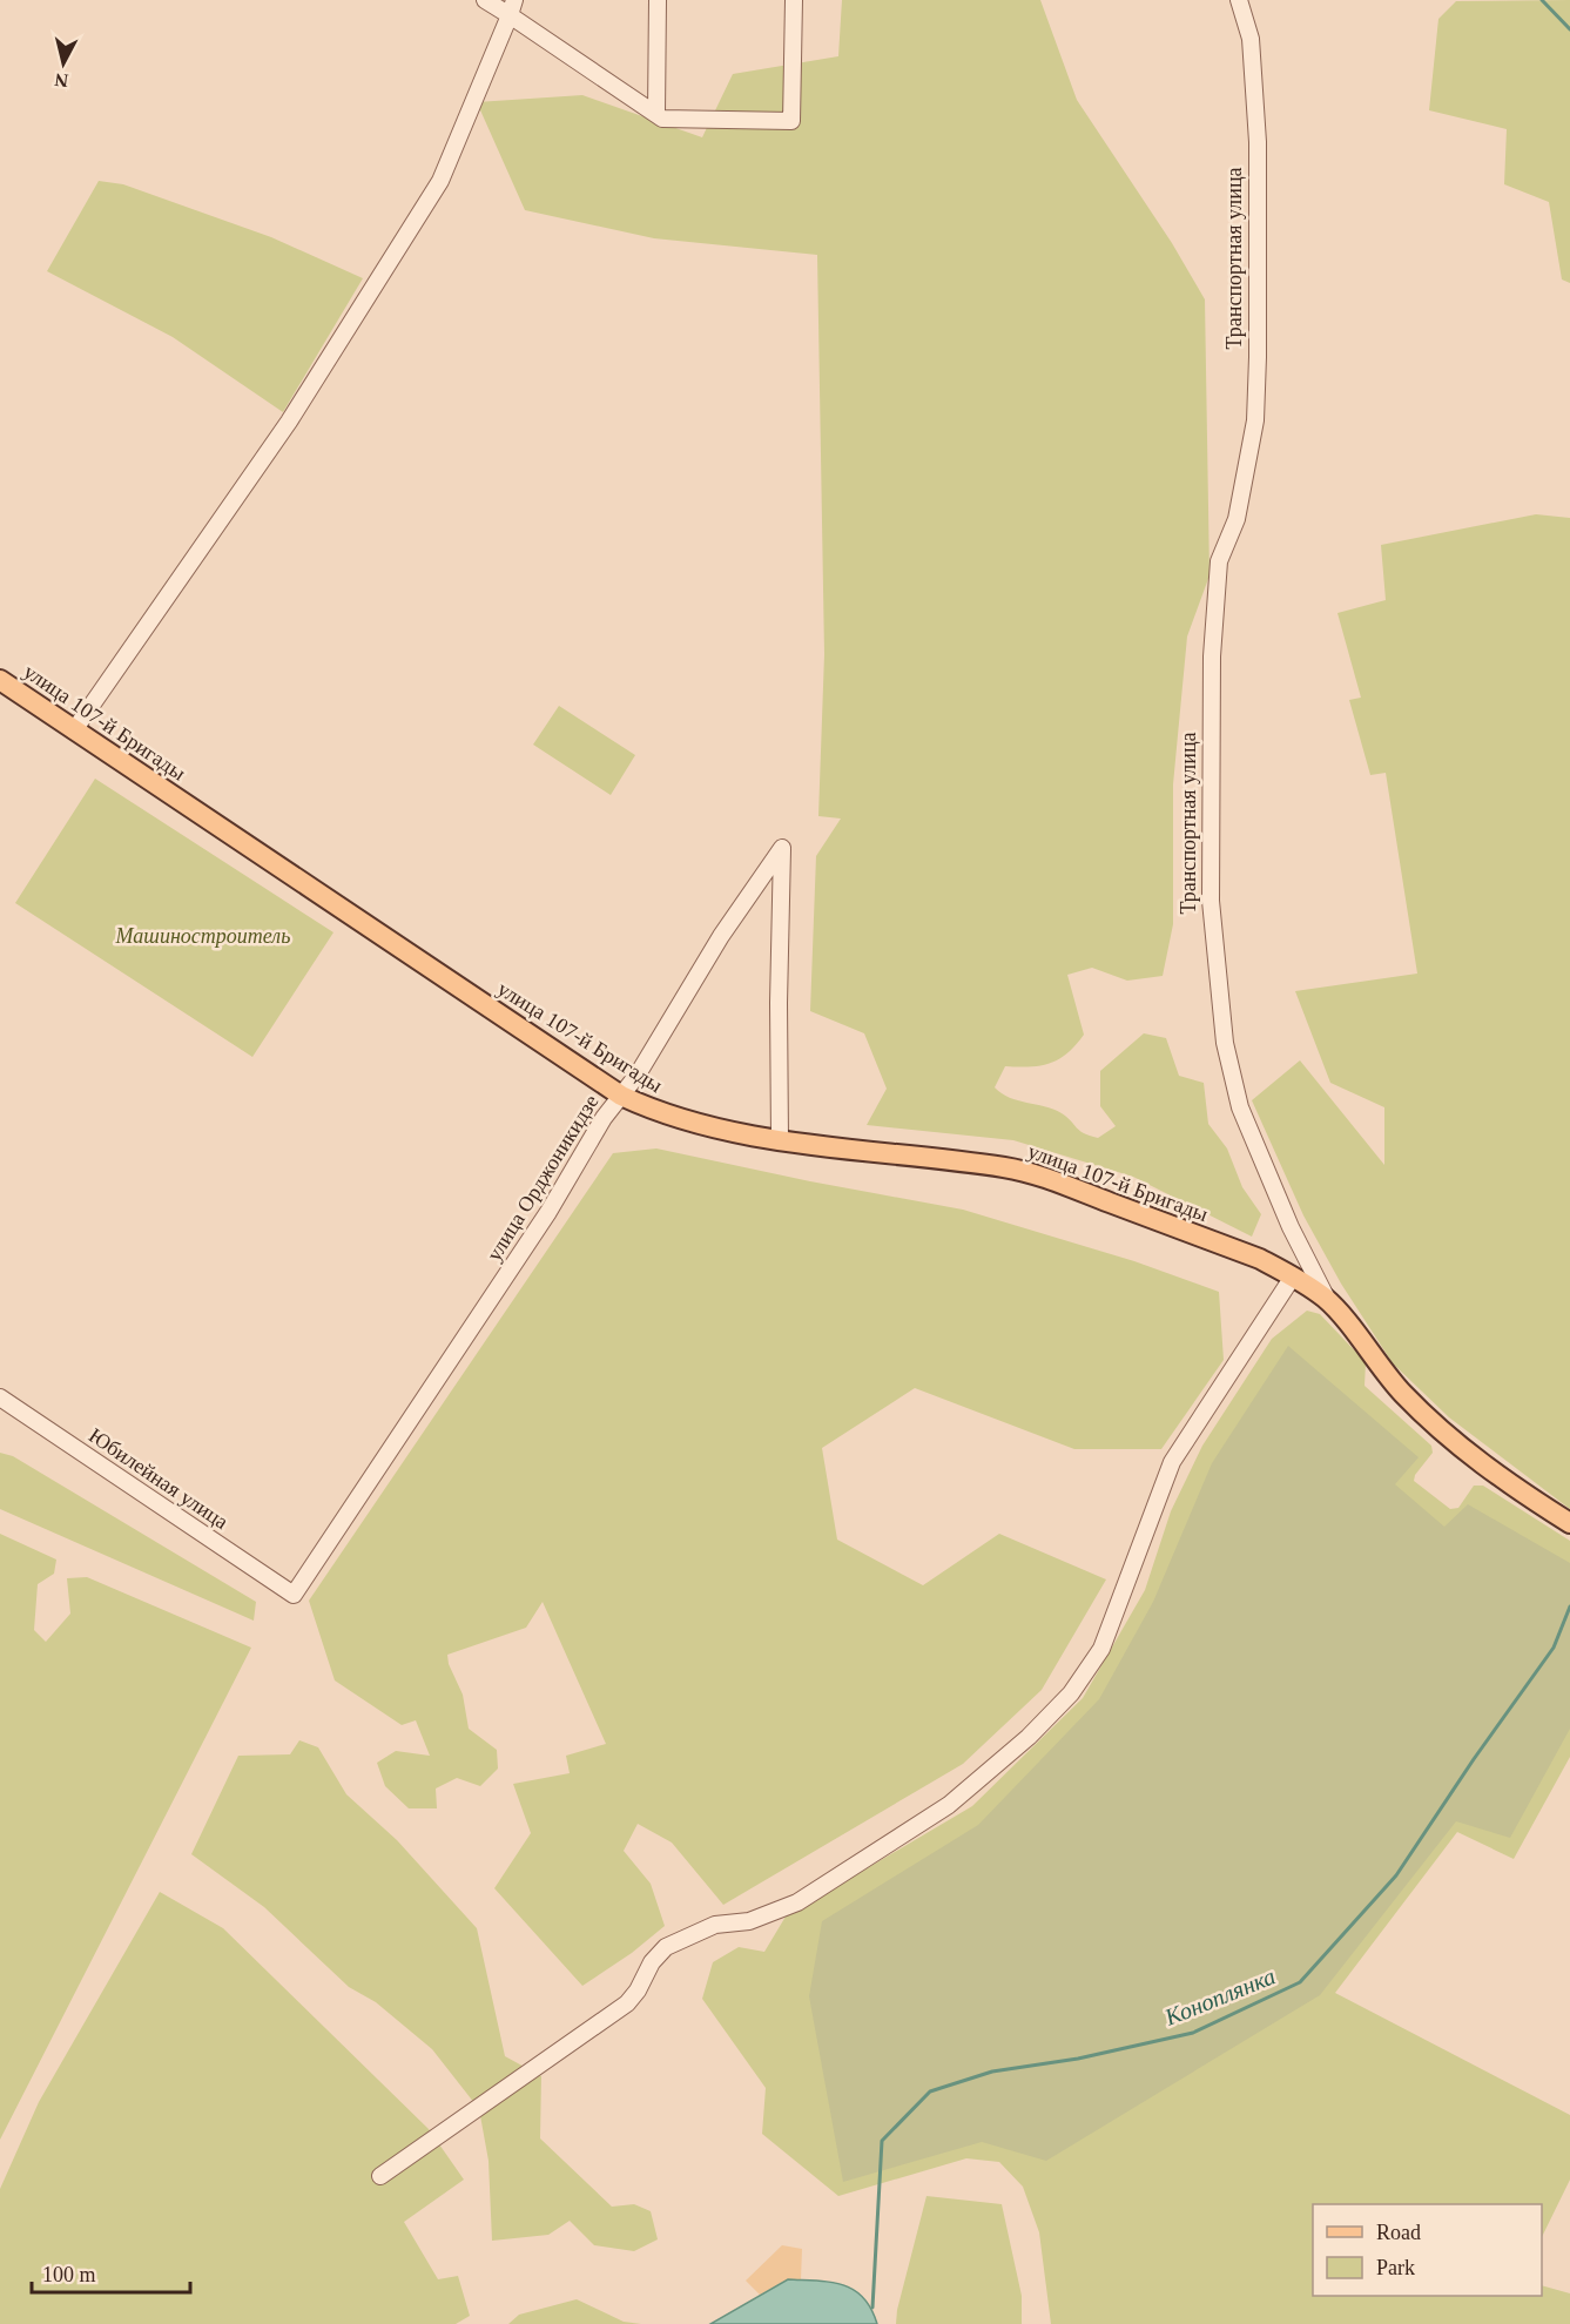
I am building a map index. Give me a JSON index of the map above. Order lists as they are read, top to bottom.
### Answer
{
  "streets": {
    "main road": ["Транспортная улица", "улица 107-й Бригады"],
    "street": ["улица Орджоникидзе", "Юбилейная улица"]
  },
  "crossings": [
    ["Транспортная улица", "улица 107-й Бригады"],
    ["улица 107-й Бригады", "улица Орджоникидзе"],
    ["улица Орджоникидзе", "Юбилейная улица"]
  ],
  "water": ["Коноплянка"],
  "parks": ["Машиностроитель"],
  "legend": ["Road", "Park"],
  "scale_bar": "100 m",
  "north": "bottom"
}
